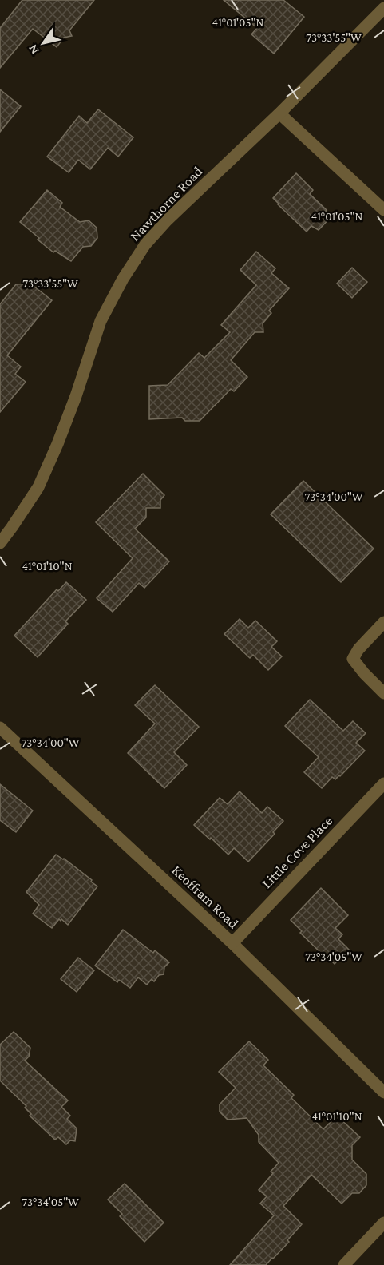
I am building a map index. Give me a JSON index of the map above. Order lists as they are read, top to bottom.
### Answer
{
  "streets": {
    "street": ["Nawthorne Road", "Little Cove Place", "Keoffram Road"]
  },
  "crossings": [
    ["Little Cove Place", "Keoffram Road"]
  ],
  "north": "bottom left",
  "coordinates": [
    "41°01'05\"N",
    "73°33'55\"W",
    "73°34'00\"W",
    "41°01'10\"N",
    "73°34'05\"W"
  ]
}
